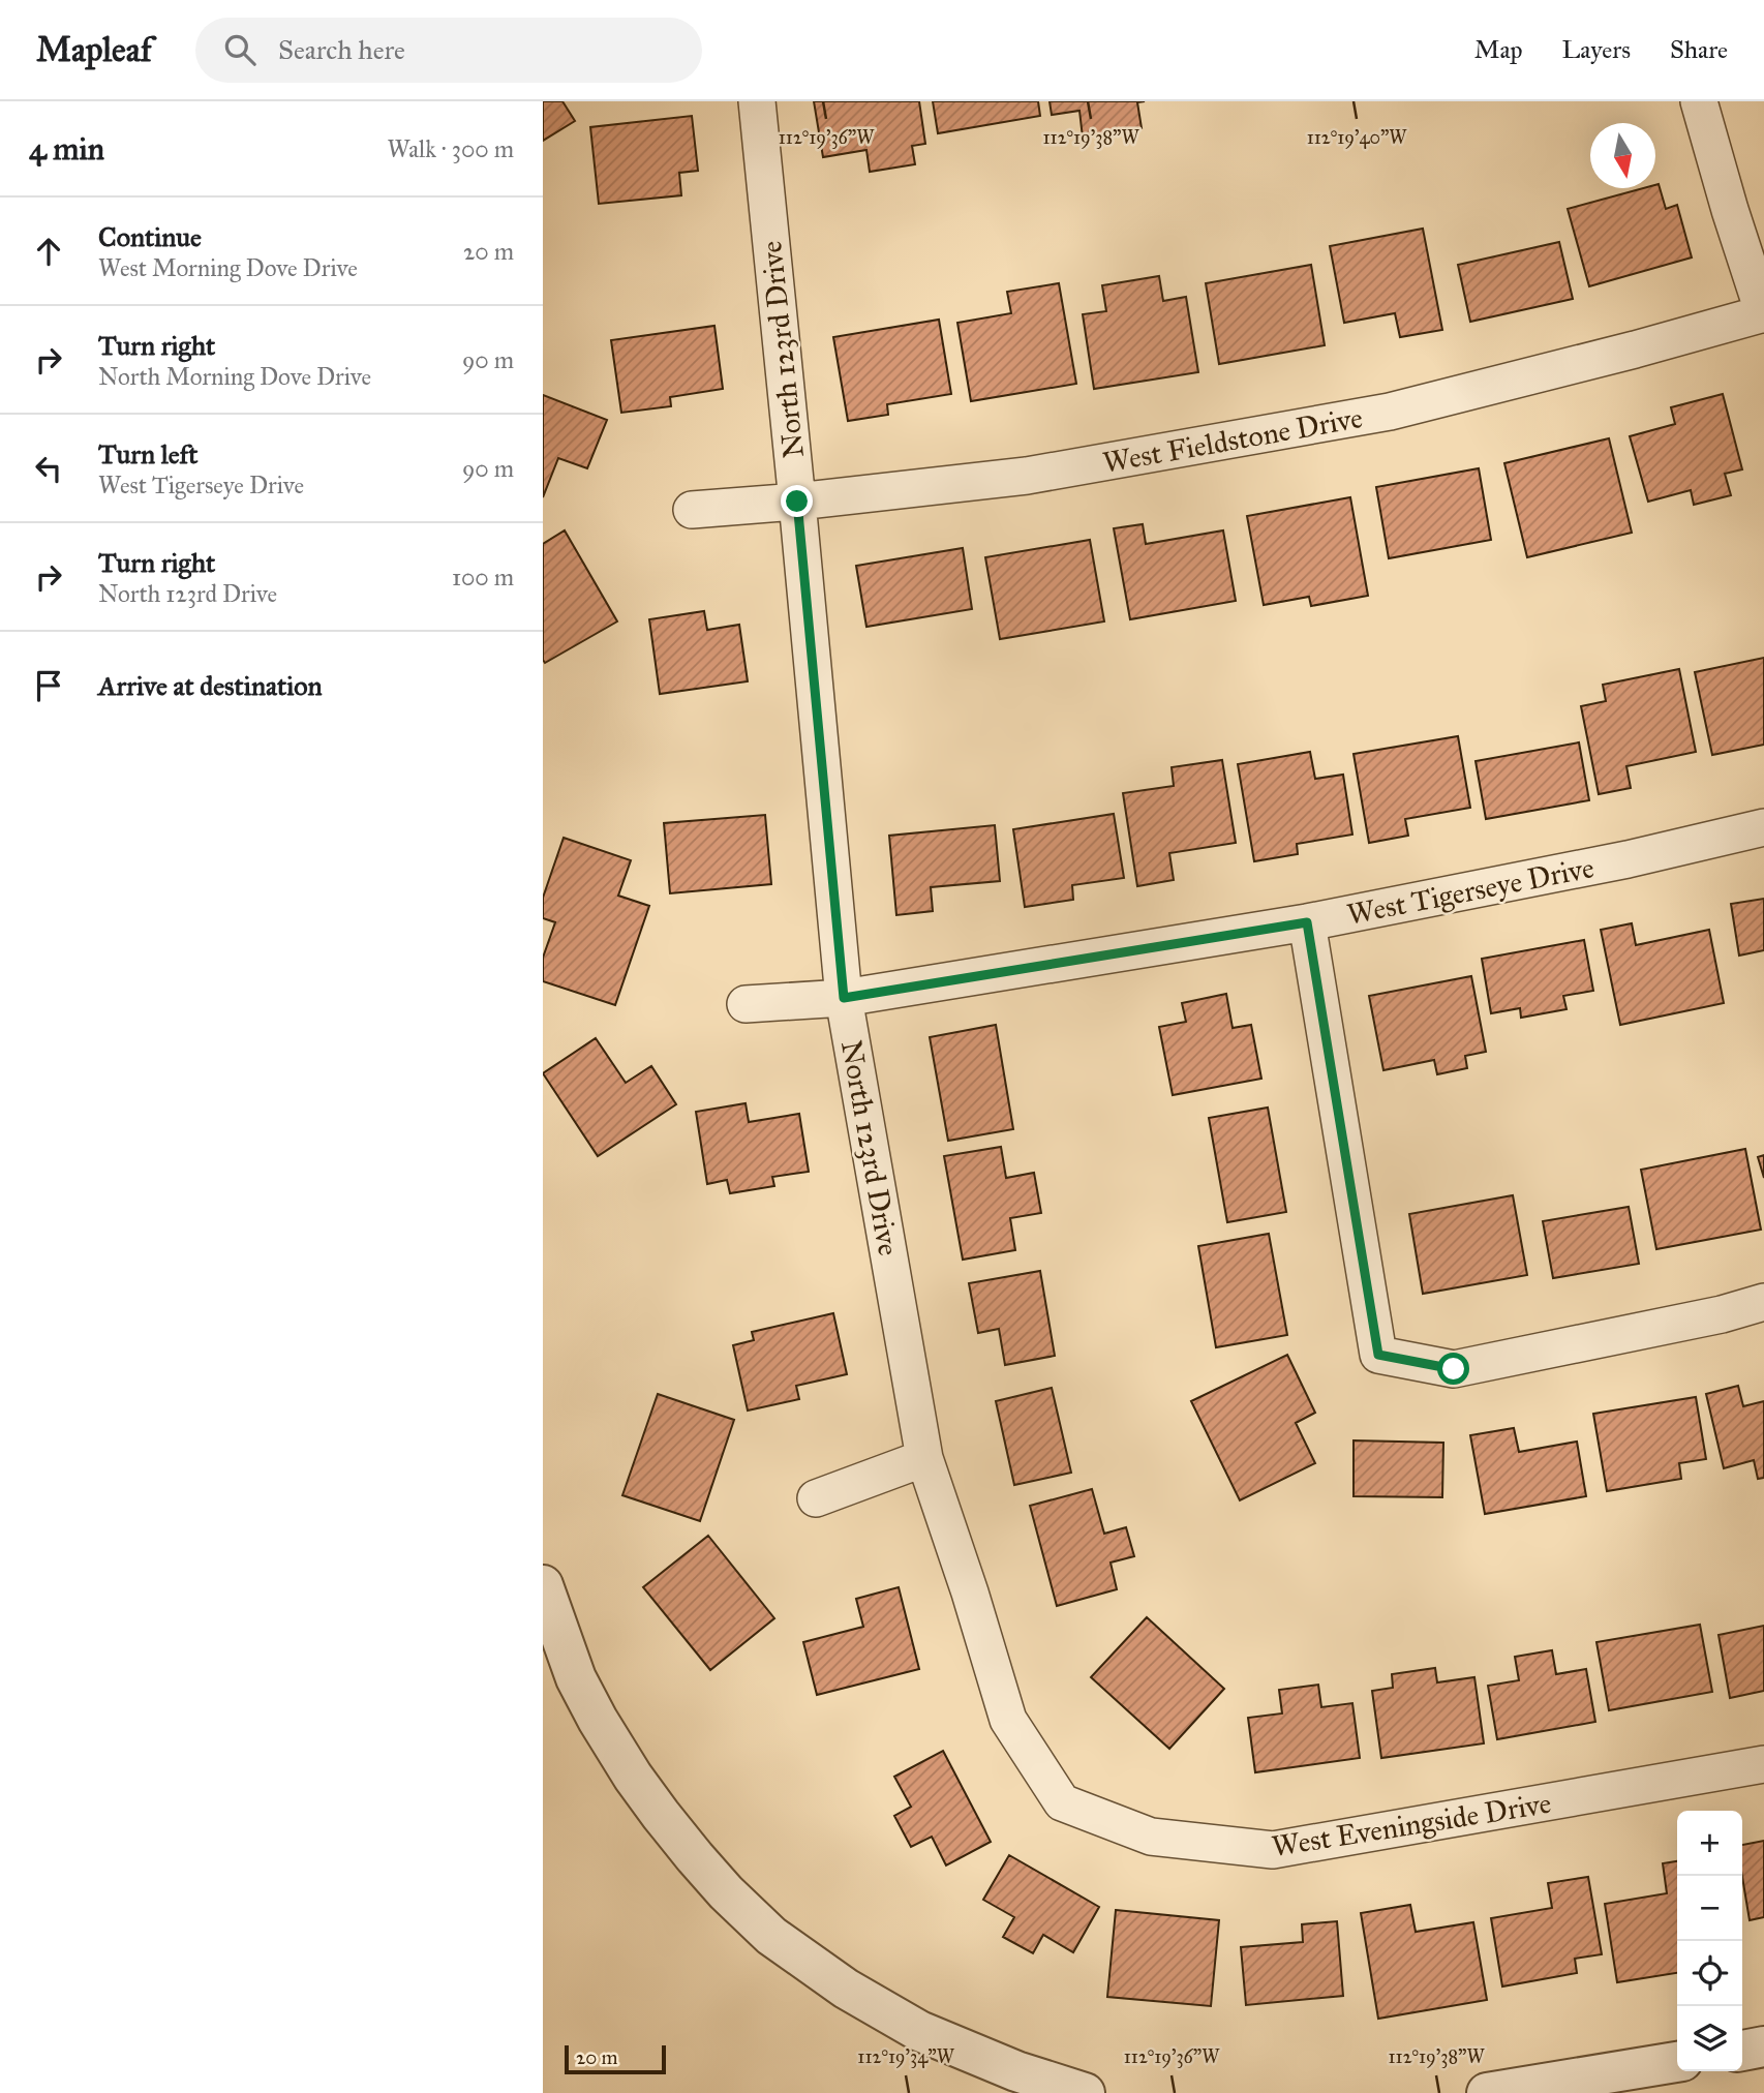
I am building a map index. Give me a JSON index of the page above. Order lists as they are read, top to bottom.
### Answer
{
  "streets": {
    "street": [
      "North 123rd Drive",
      "West Fieldstone Drive",
      "West Tigerseye Drive",
      "West Eveningside Drive"
    ]
  },
  "crossings": [
    ["North 123rd Drive", "West Fieldstone Drive"],
    ["North 123rd Drive", "West Tigerseye Drive"],
    ["North 123rd Drive", "West Eveningside Drive"]
  ],
  "scale_bar": "20 m",
  "north": "bottom",
  "page": {
    "header": "Mapleaf",
    "search": "Search here",
    "nav": ["Map", "Layers", "Share"],
    "heading": ["4 min", "Walk · 300 m"],
    "list": [
      ["Continue", "West Morning Dove Drive", "20 m"],
      ["Turn right", "North Morning Dove Drive", "90 m"],
      ["Turn left", "West Tigerseye Drive", "90 m"],
      ["Turn right", "North 123rd Drive", "100 m"],
      "Arrive at destination"
    ],
    "map_buttons": ["+", "−"],
    "scale": "20 m"
  },
  "coordinates": [
    "112°19'36\"W",
    "112°19'38\"W",
    "112°19'40\"W",
    "112°19'34\"W"
  ]
}
